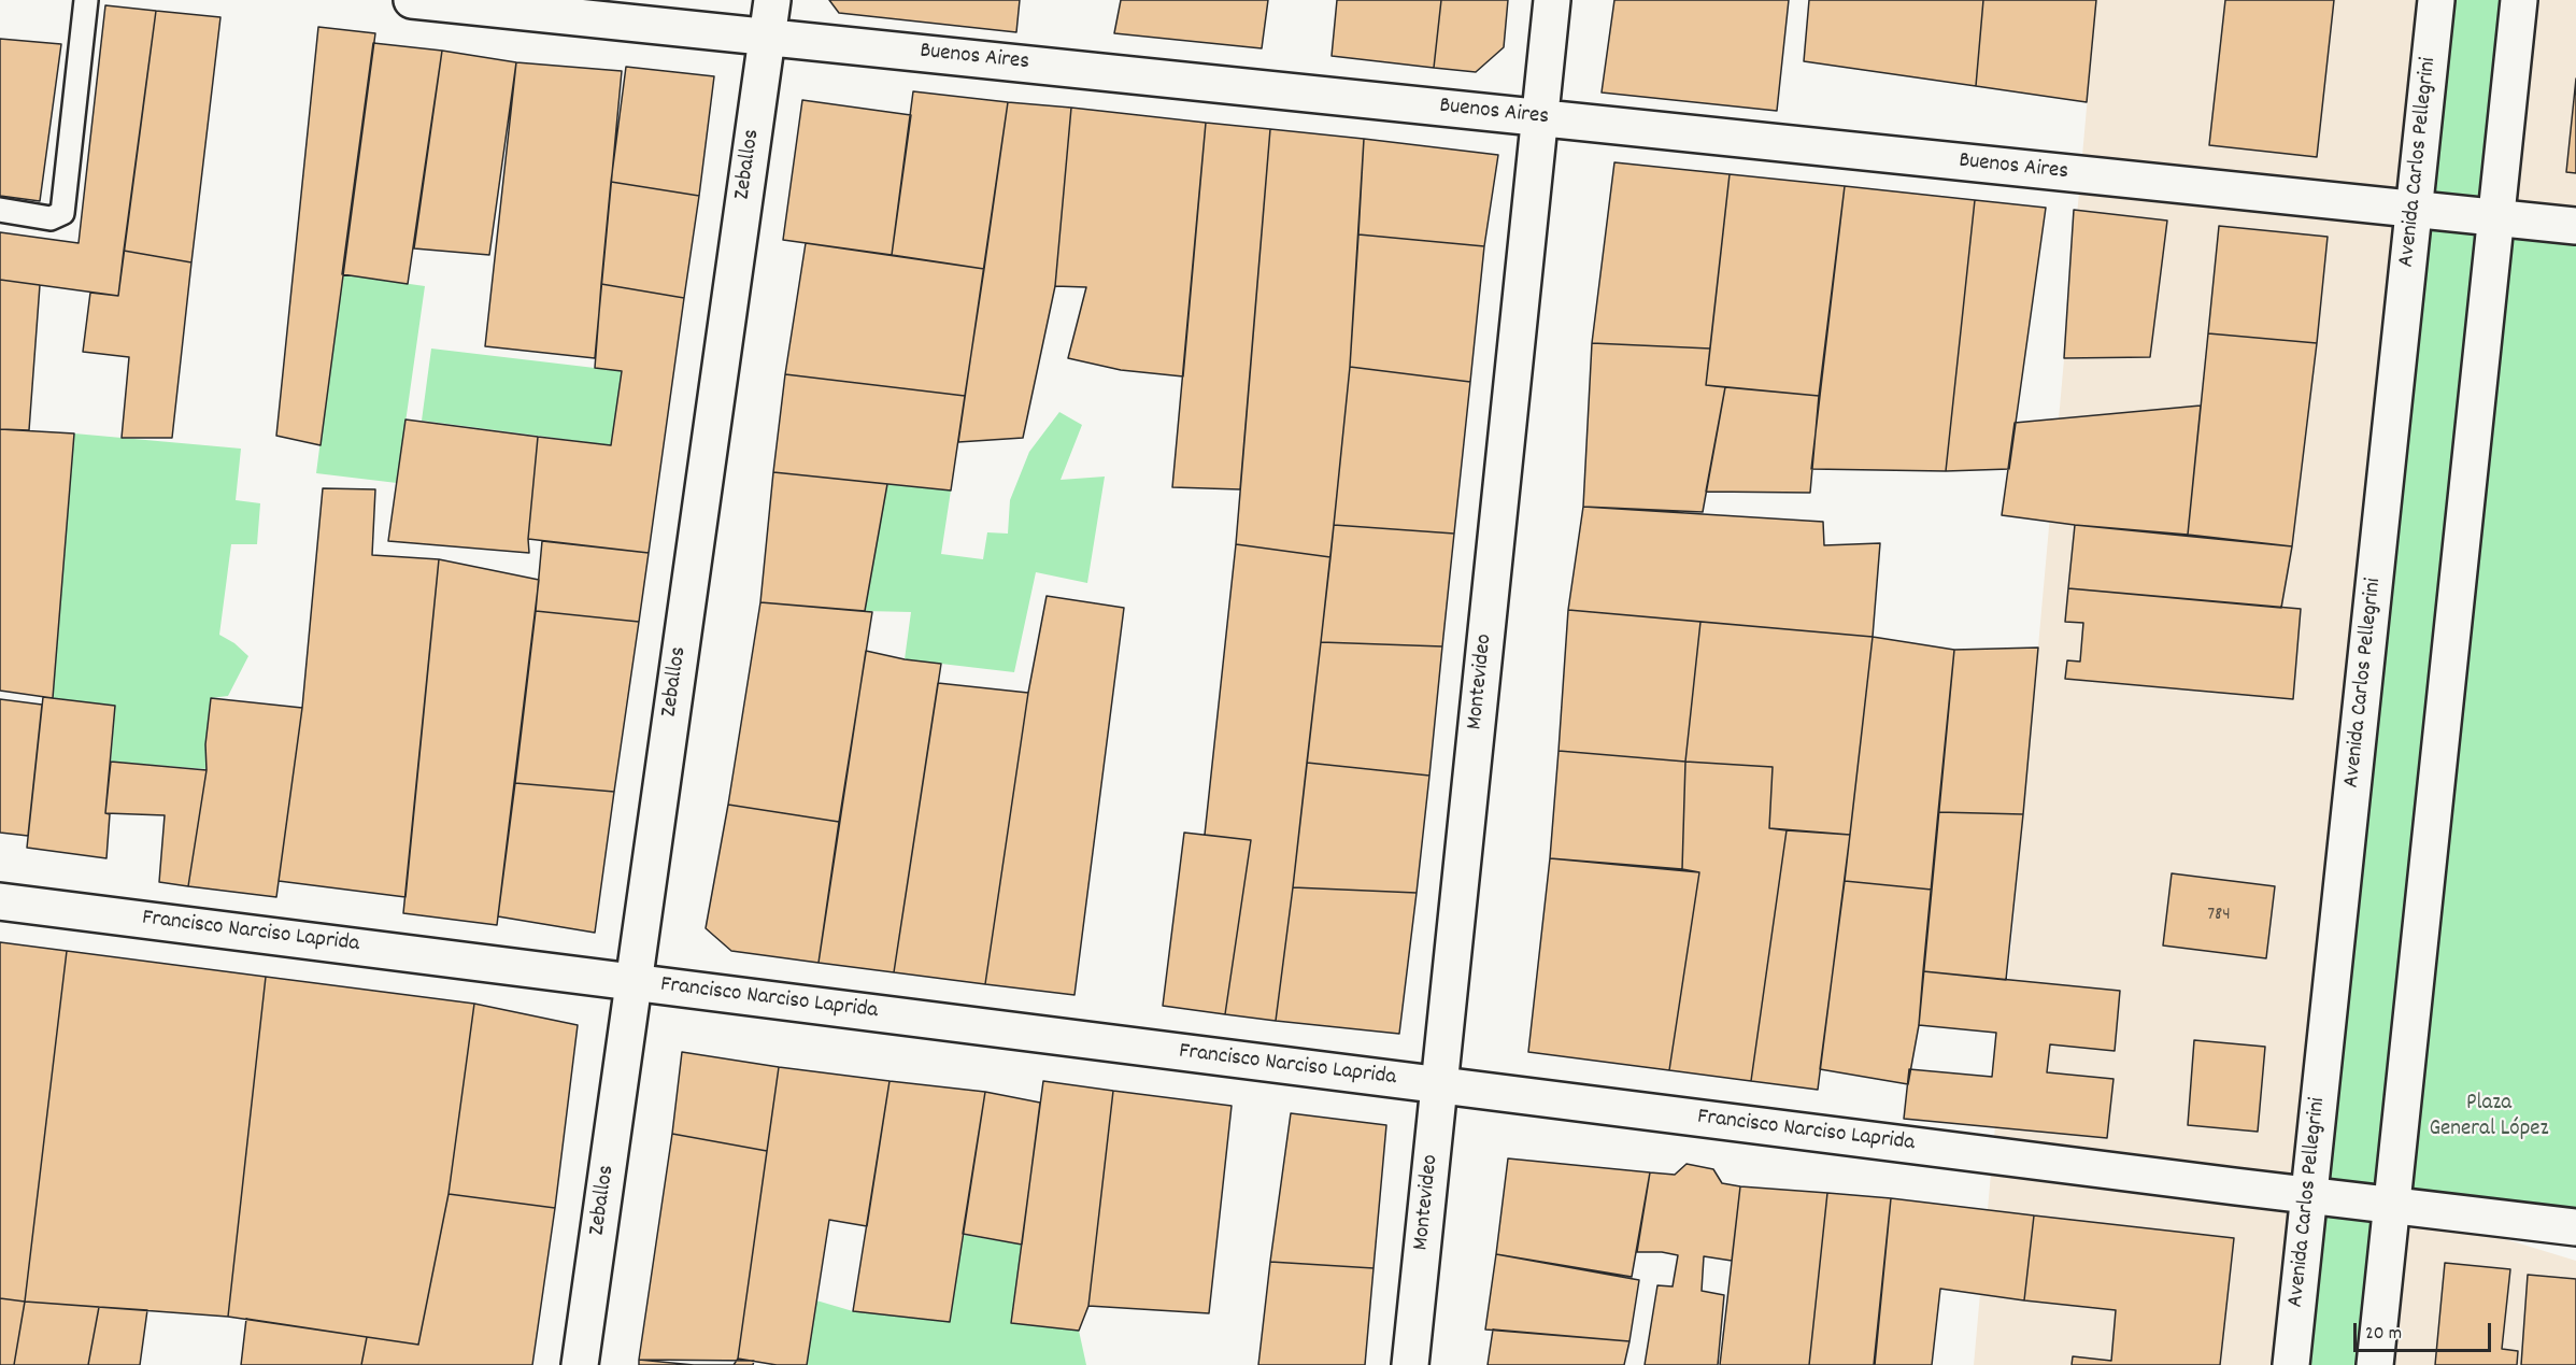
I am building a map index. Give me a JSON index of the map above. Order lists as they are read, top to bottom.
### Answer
{
  "streets": {
    "main road": [
      "Buenos Aires",
      "Avenida Carlos Pellegrini",
      "Zeballos",
      "Montevideo",
      "Francisco Narciso Laprida"
    ]
  },
  "crossings": [
    ["Buenos Aires", "Avenida Carlos Pellegrini"],
    ["Buenos Aires", "Zeballos"],
    ["Buenos Aires", "Montevideo"],
    ["Avenida Carlos Pellegrini", "Francisco Narciso Laprida"],
    ["Zeballos", "Francisco Narciso Laprida"],
    ["Montevideo", "Francisco Narciso Laprida"]
  ],
  "parks": ["Plaza General López"],
  "house_numbers": ["784"],
  "scale_bar": "20 m"
}
